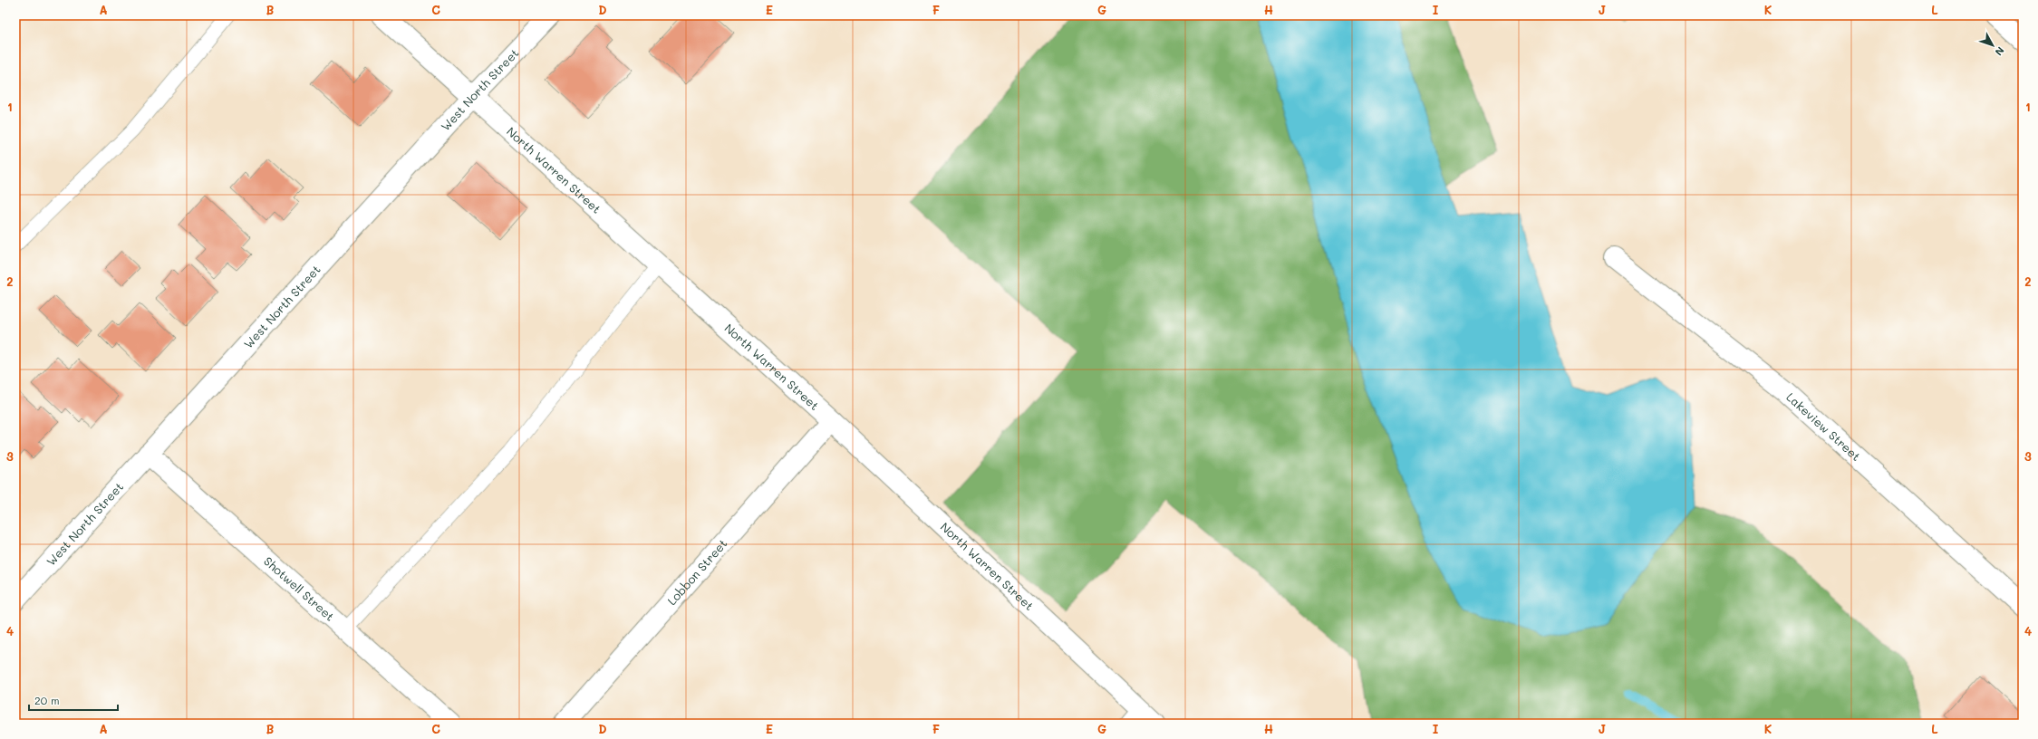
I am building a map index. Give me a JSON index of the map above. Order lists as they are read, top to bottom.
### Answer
{
  "streets": {
    "street": [
      "West North Street",
      "North Warren Street",
      "Lakeview Street",
      "Lobbon Street",
      "Shotwell Street"
    ]
  },
  "crossings": [
    ["West North Street", "North Warren Street"],
    ["West North Street", "Shotwell Street"],
    ["North Warren Street", "Lobbon Street"]
  ],
  "scale_bar": "20 m",
  "north": "bottom right",
  "grid": {
    "columns": [
      "A",
      "B",
      "C",
      "D",
      "E",
      "F",
      "G",
      "H",
      "I",
      "J",
      "K",
      "L"
    ],
    "rows": [
      "1",
      "2",
      "3",
      "4"
    ]
  }
}
